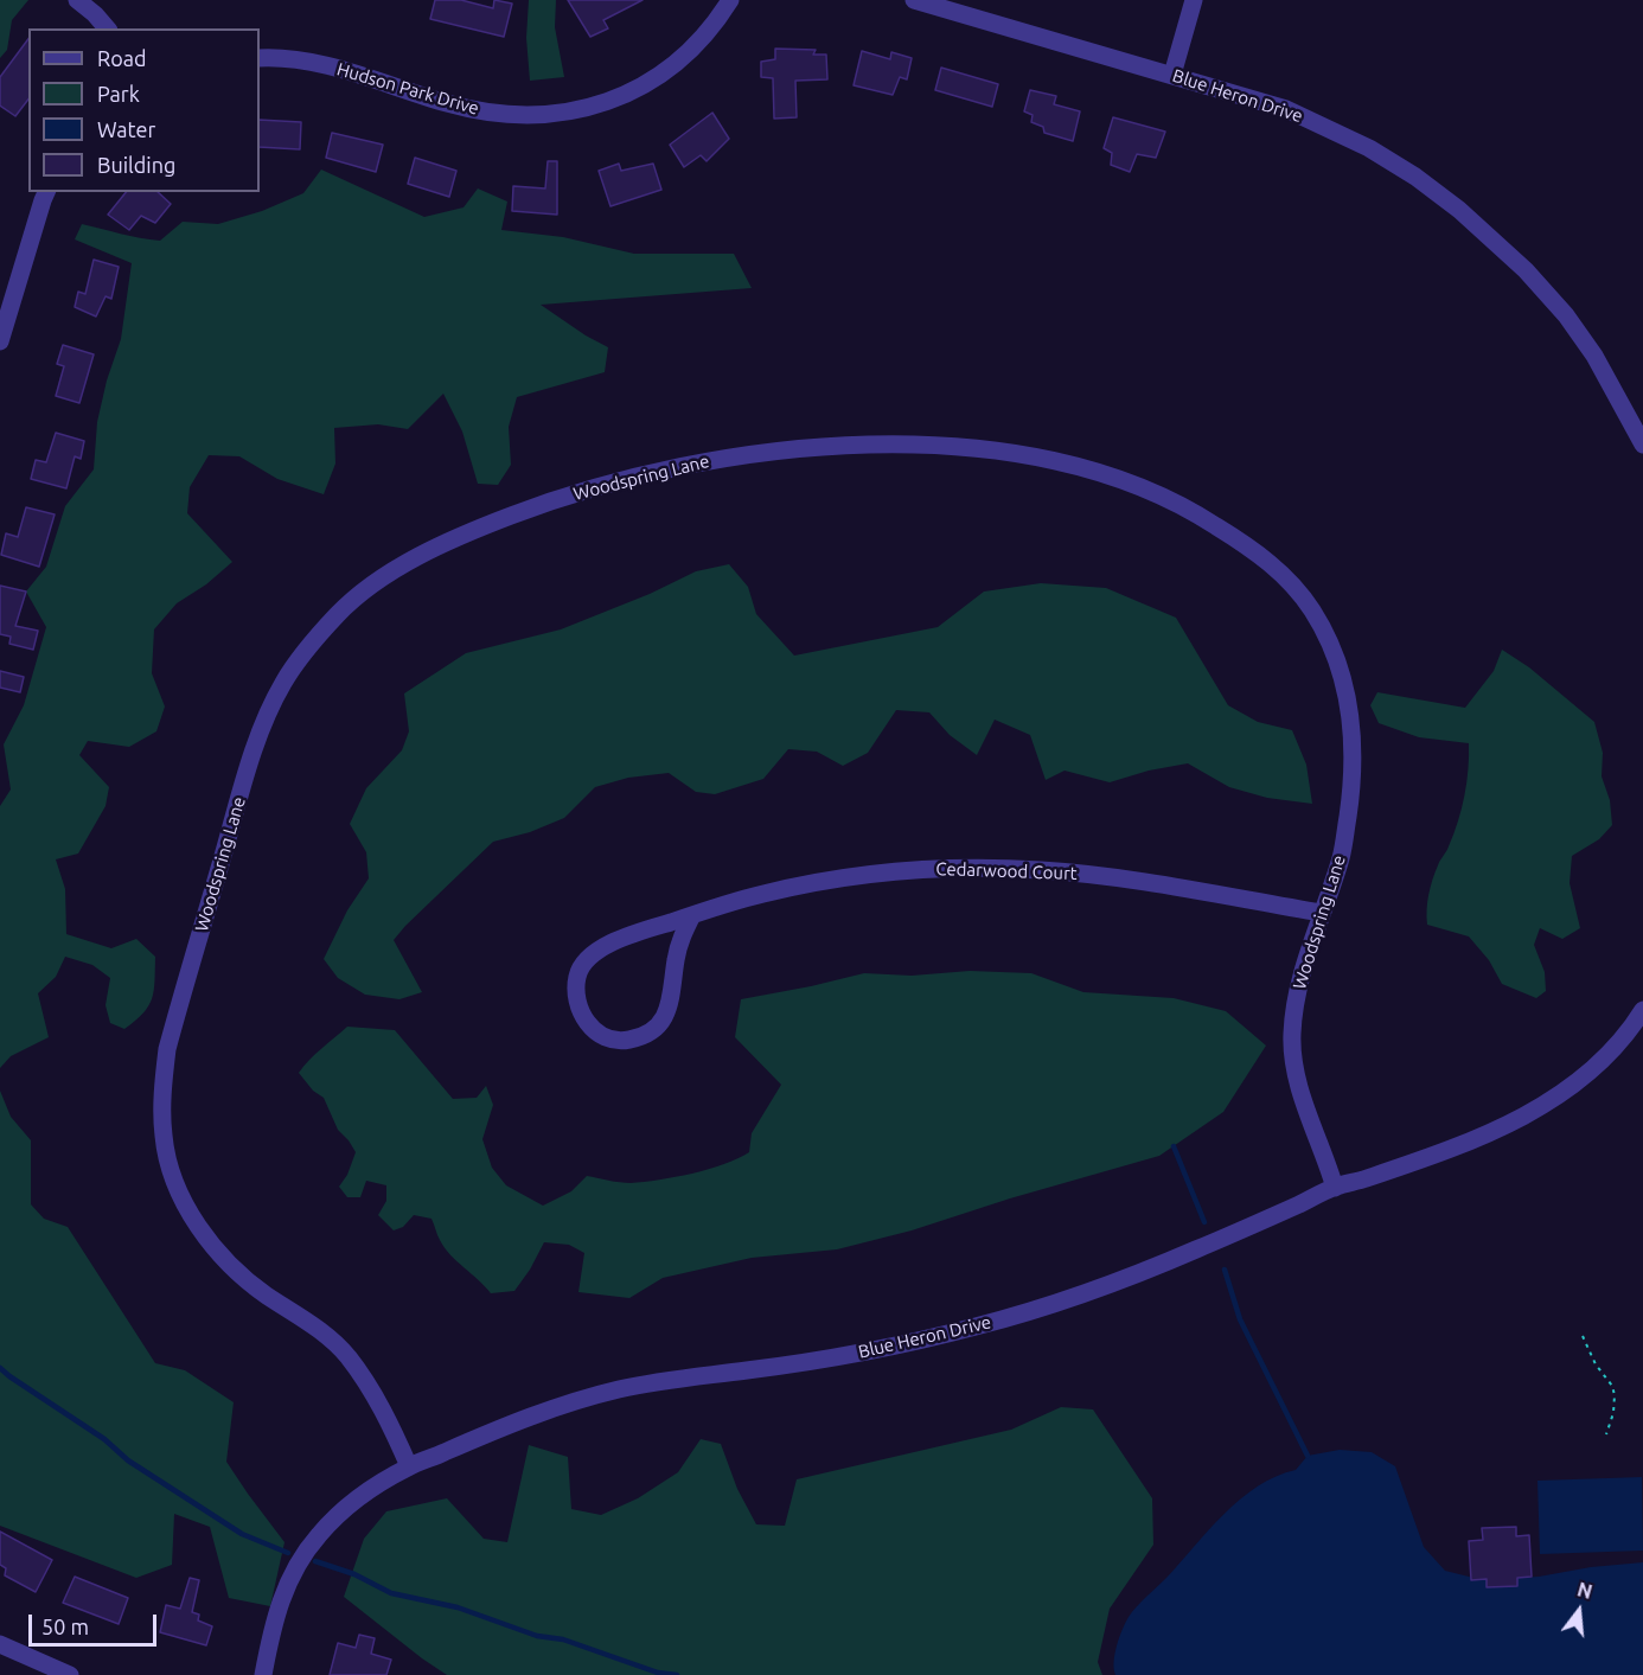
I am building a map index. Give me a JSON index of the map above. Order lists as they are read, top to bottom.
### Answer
{
  "streets": {
    "street": [
      "Hudson Park Drive",
      "Blue Heron Drive",
      "Woodspring Lane",
      "Cedarwood Court"
    ]
  },
  "crossings": [
    ["Blue Heron Drive", "Woodspring Lane"],
    ["Woodspring Lane", "Cedarwood Court"]
  ],
  "legend": [
    "Road",
    "Park",
    "Water",
    "Building"
  ],
  "scale_bar": "50 m",
  "north": "top"
}
